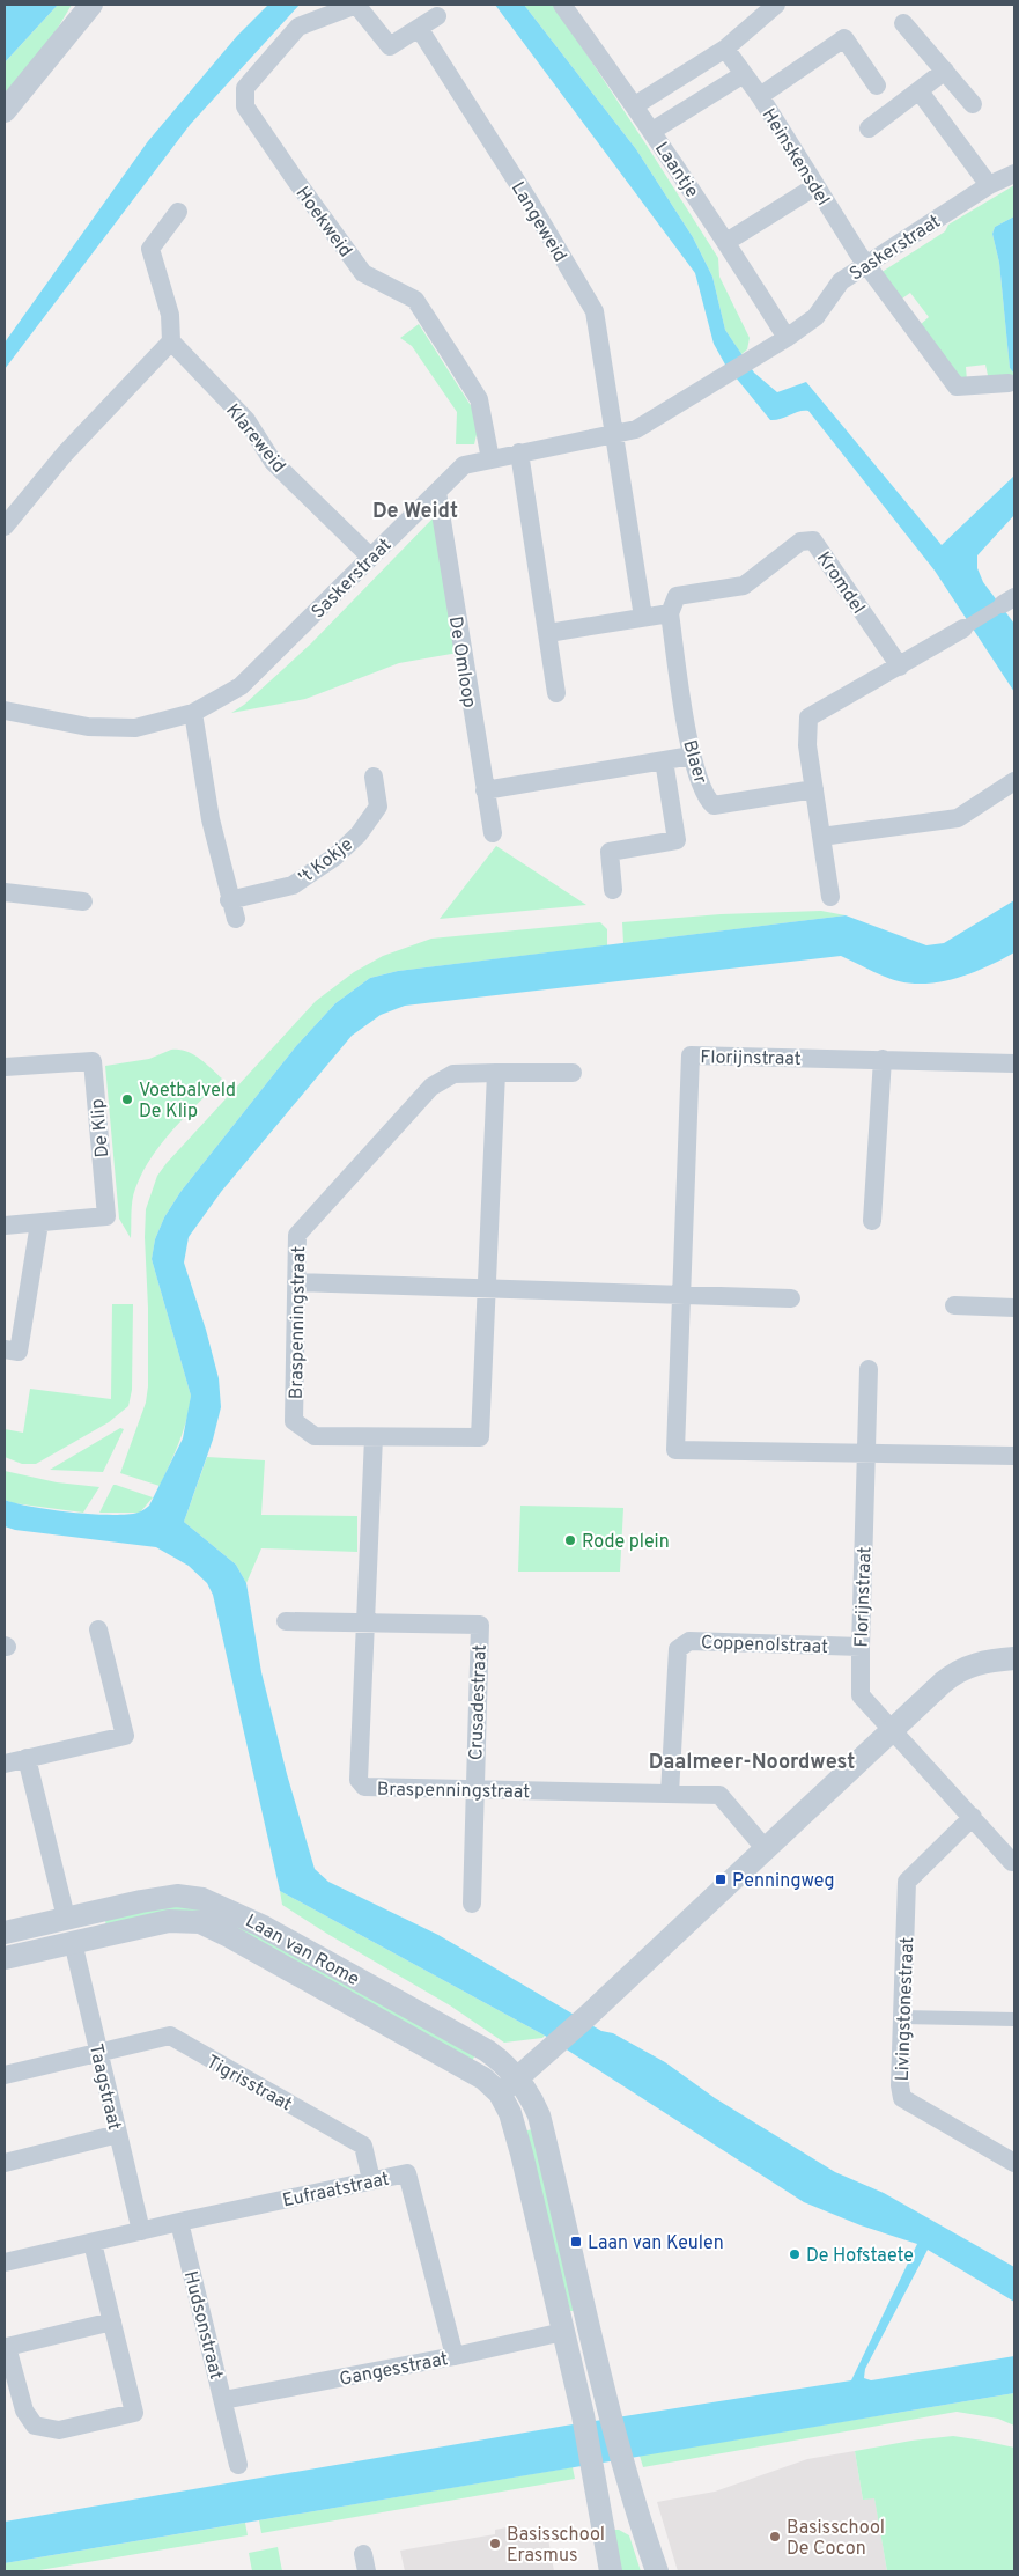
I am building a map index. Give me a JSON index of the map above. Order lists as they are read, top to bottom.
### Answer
{
  "streets": {
    "street": [
      "Heinskensdel",
      "Laantje",
      "Hoekweid",
      "Langeweid",
      "Saskerstraat",
      "Klareweid",
      "Kromdel",
      "De Omloop",
      "Blaer",
      "'t Kokje",
      "Florijnstraat",
      "De Klip",
      "Braspenningstraat",
      "Coppenolstraat",
      "Crusadestraat",
      "Laan van Rome",
      "Livingstonestraat",
      "Tigrisstraat",
      "Taagstraat",
      "Eufraatstraat",
      "Hudsonstraat",
      "Gangesstraat"
    ]
  },
  "crossings": [
    ["Heinskensdel", "Saskerstraat"],
    ["Laantje", "Saskerstraat"],
    ["Hoekweid", "Saskerstraat"],
    ["Langeweid", "Saskerstraat"],
    ["Saskerstraat", "Klareweid"],
    ["Saskerstraat", "De Omloop"],
    ["Kromdel", "Blaer"],
    ["Florijnstraat", "Coppenolstraat"],
    ["Florijnstraat", "Livingstonestraat"],
    ["Braspenningstraat", "Coppenolstraat"],
    ["Braspenningstraat", "Crusadestraat"],
    ["Laan van Rome", "Taagstraat"],
    ["Tigrisstraat", "Taagstraat"],
    ["Tigrisstraat", "Eufraatstraat"],
    ["Eufraatstraat", "Hudsonstraat"],
    ["Eufraatstraat", "Gangesstraat"],
    ["Hudsonstraat", "Gangesstraat"]
  ],
  "districts": ["De Weidt", "Daalmeer-Noordwest"],
  "places": {
    "other": [
      "Voetbalveld De Klip",
      "Rode plein",
      "De Hofstaete",
      "Basisschool De Cocon",
      "Basisschool Erasmus"
    ],
    "transit": ["Penningweg", "Laan van Keulen"]
  }
}
